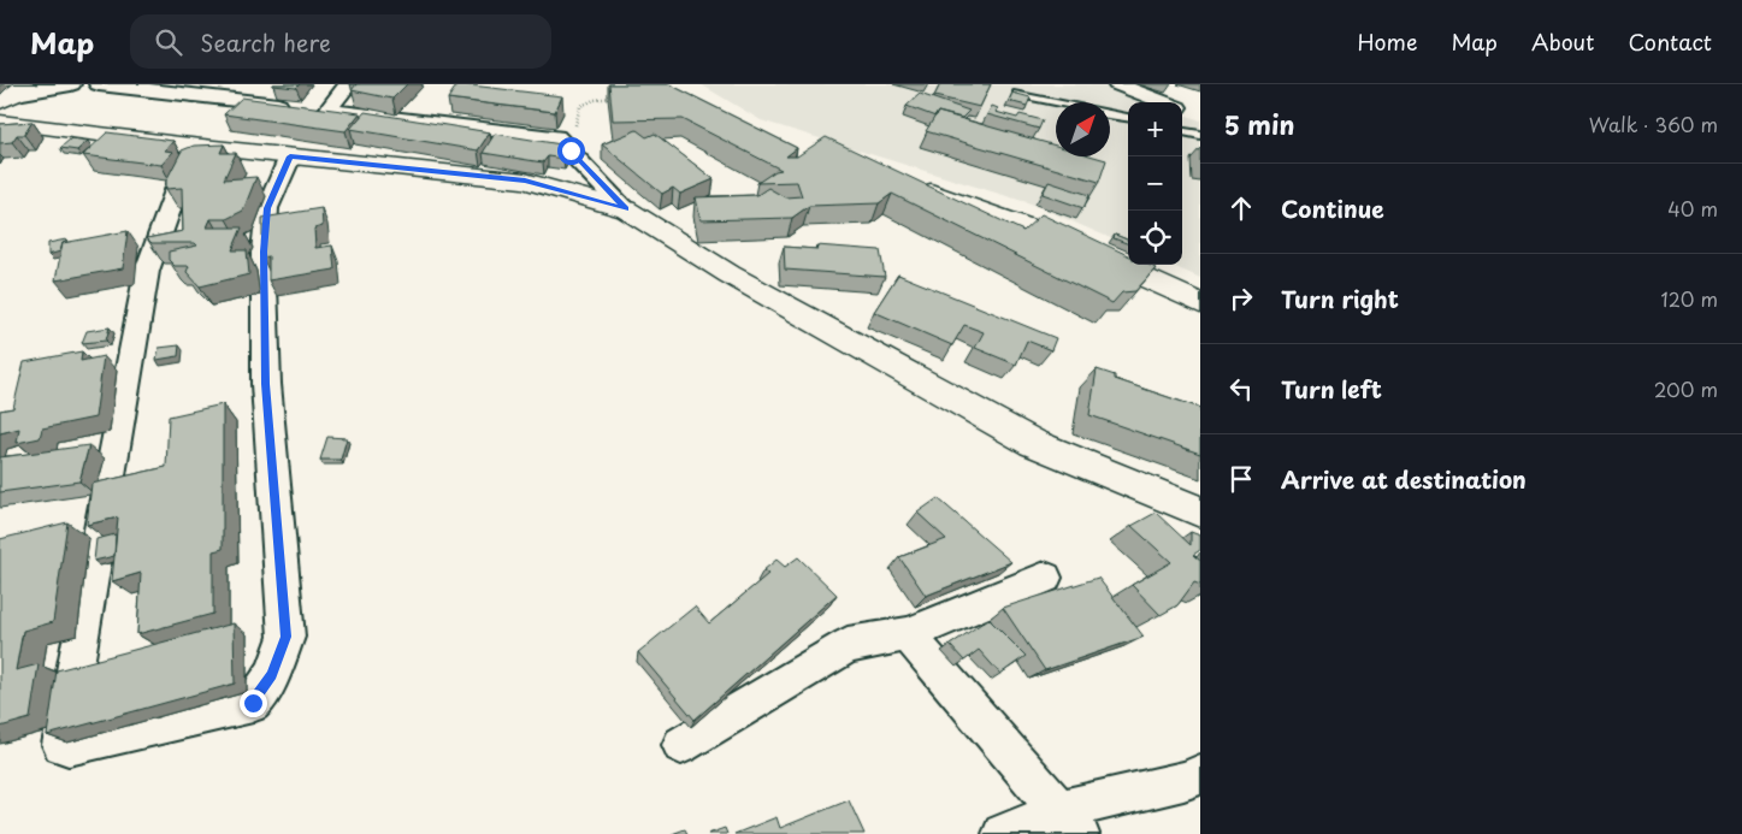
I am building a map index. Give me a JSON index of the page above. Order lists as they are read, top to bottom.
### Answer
{
  "north": "top right",
  "page": {
    "header": "Map",
    "search": "Search here",
    "nav": [
      "Home",
      "Map",
      "About",
      "Contact"
    ],
    "heading": ["5 min", "Walk · 360 m"],
    "map_buttons": ["+", "−"],
    "list": [
      ["Continue", "40 m"],
      ["Turn right", "120 m"],
      ["Turn left", "200 m"],
      "Arrive at destination"
    ]
  }
}
